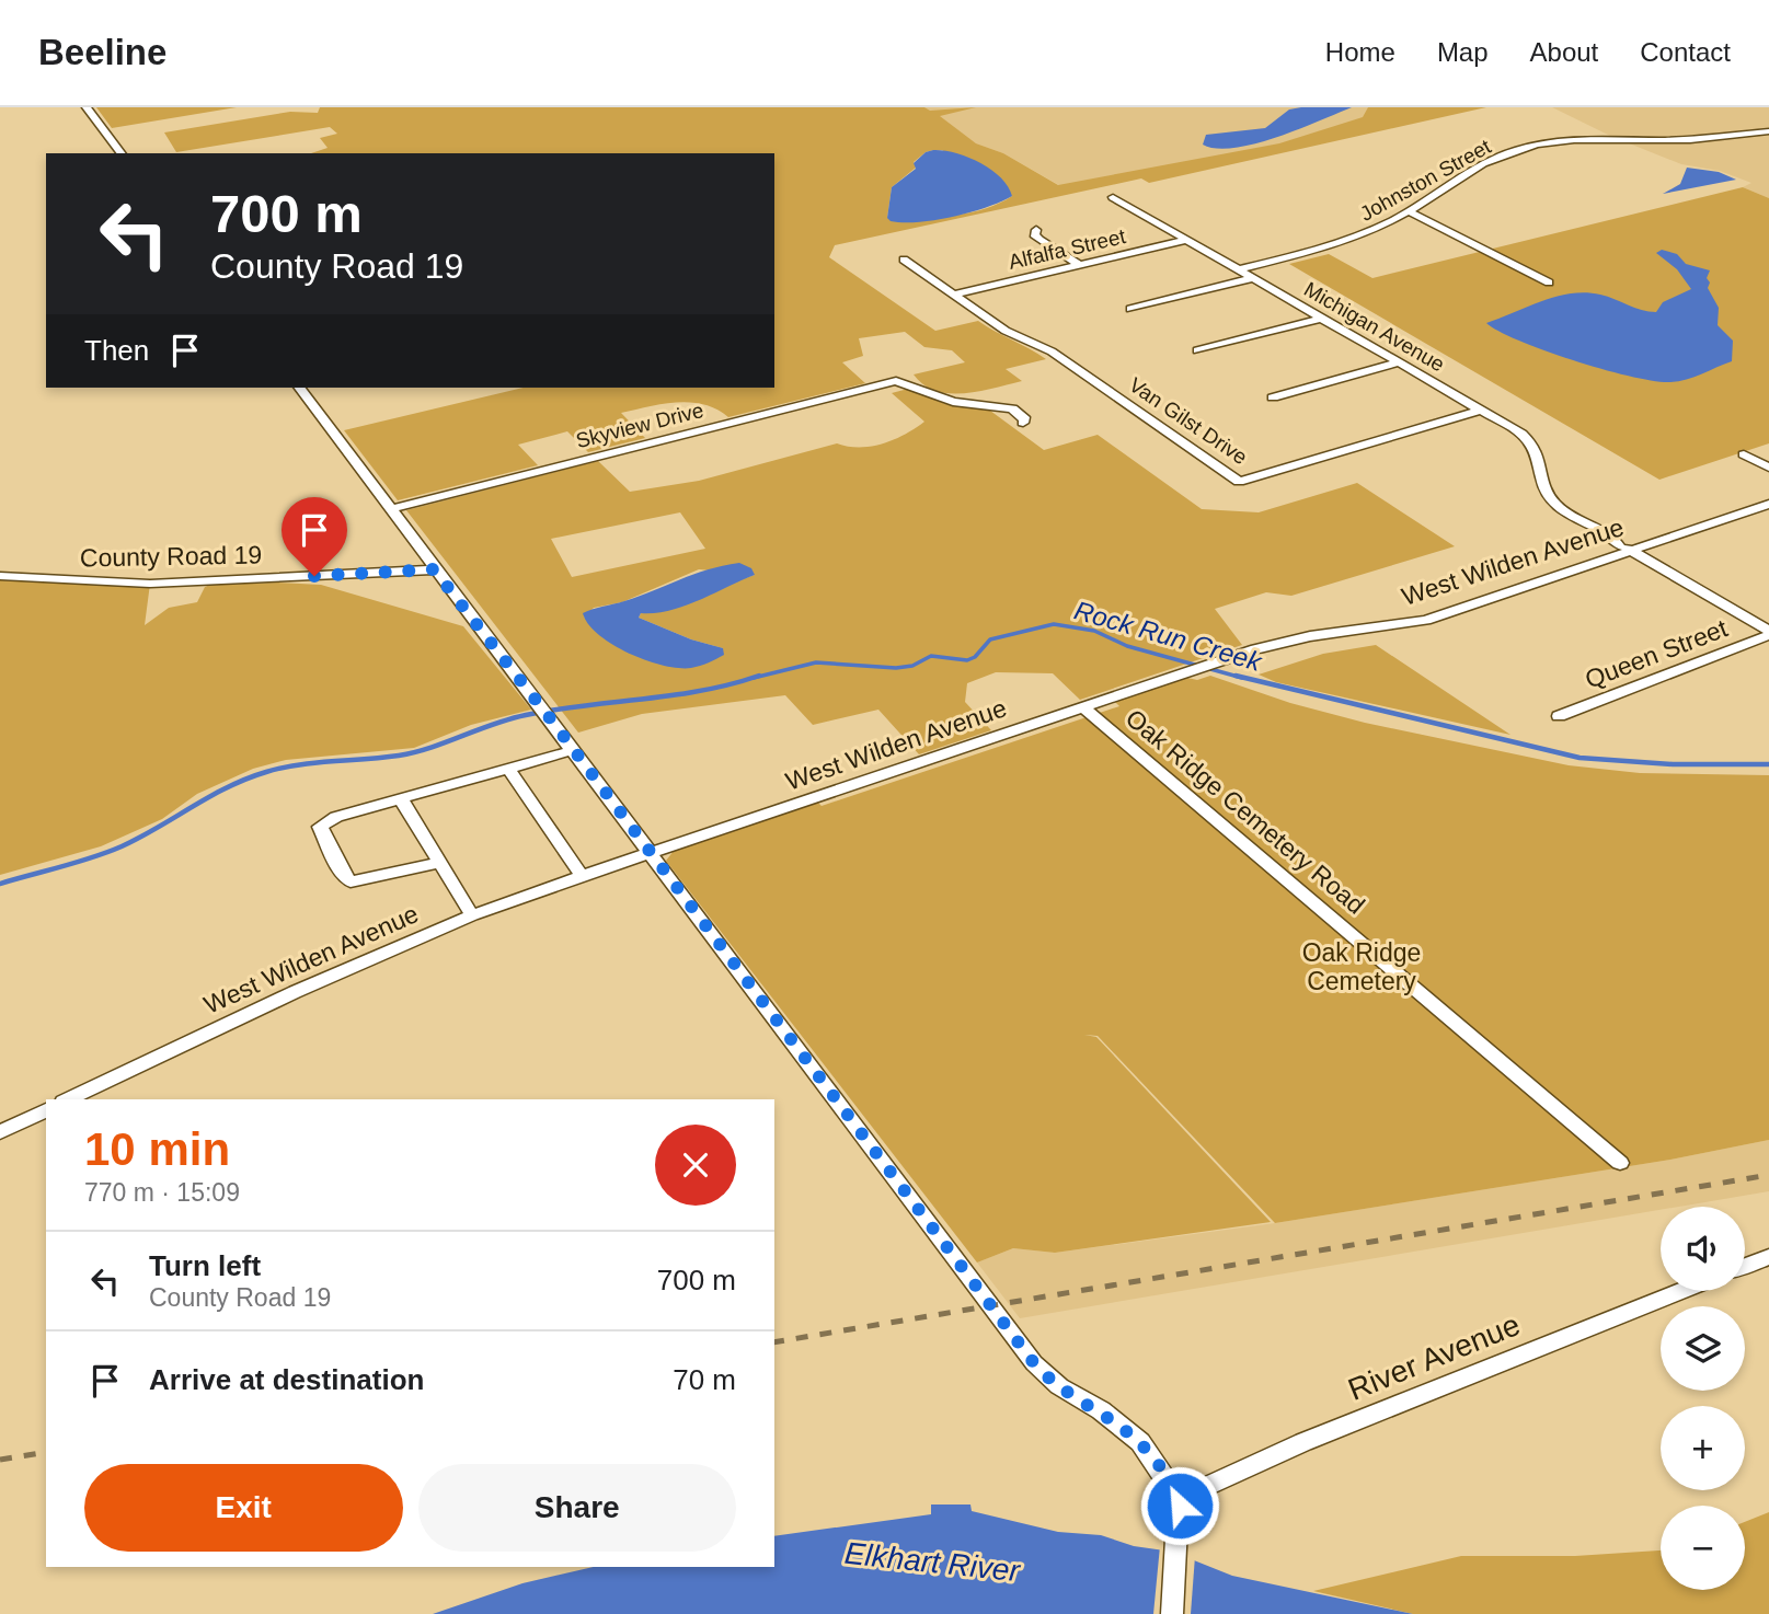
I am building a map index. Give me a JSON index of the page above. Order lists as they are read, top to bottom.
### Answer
{
  "streets": {
    "street": [
      "Johnston Street",
      "Alfalfa Street",
      "Michigan Avenue",
      "Van Gilst Drive",
      "Skyview Drive",
      "County Road 19",
      "West Wilden Avenue",
      "Queen Street",
      "Oak Ridge Cemetery Road",
      "River Avenue"
    ]
  },
  "crossings": [
    ["Johnston Street", "Michigan Avenue"],
    ["Alfalfa Street", "Michigan Avenue"],
    ["Alfalfa Street", "Van Gilst Drive"],
    ["Michigan Avenue", "Van Gilst Drive"],
    ["Michigan Avenue", "West Wilden Avenue"],
    ["Michigan Avenue", "Queen Street"],
    ["West Wilden Avenue", "Oak Ridge Cemetery Road"]
  ],
  "water": ["Rock Run Creek", "Elkhart River"],
  "parks": ["Oak Ridge Cemetery"],
  "page": {
    "header": "Beeline",
    "nav": [
      "Home",
      "Map",
      "About",
      "Contact"
    ],
    "turn": ["700 m", "County Road 19"],
    "then": "Then",
    "heading": ["10 min", "770 m · 15:09"],
    "map_buttons": ["+", "−"],
    "list": [
      {
        "name": "Turn left",
        "note": "County Road 19",
        "value": "700 m"
      },
      {
        "name": "Arrive at destination",
        "value": "70 m"
      }
    ],
    "buttons": ["Exit", "Share"]
  }
}
